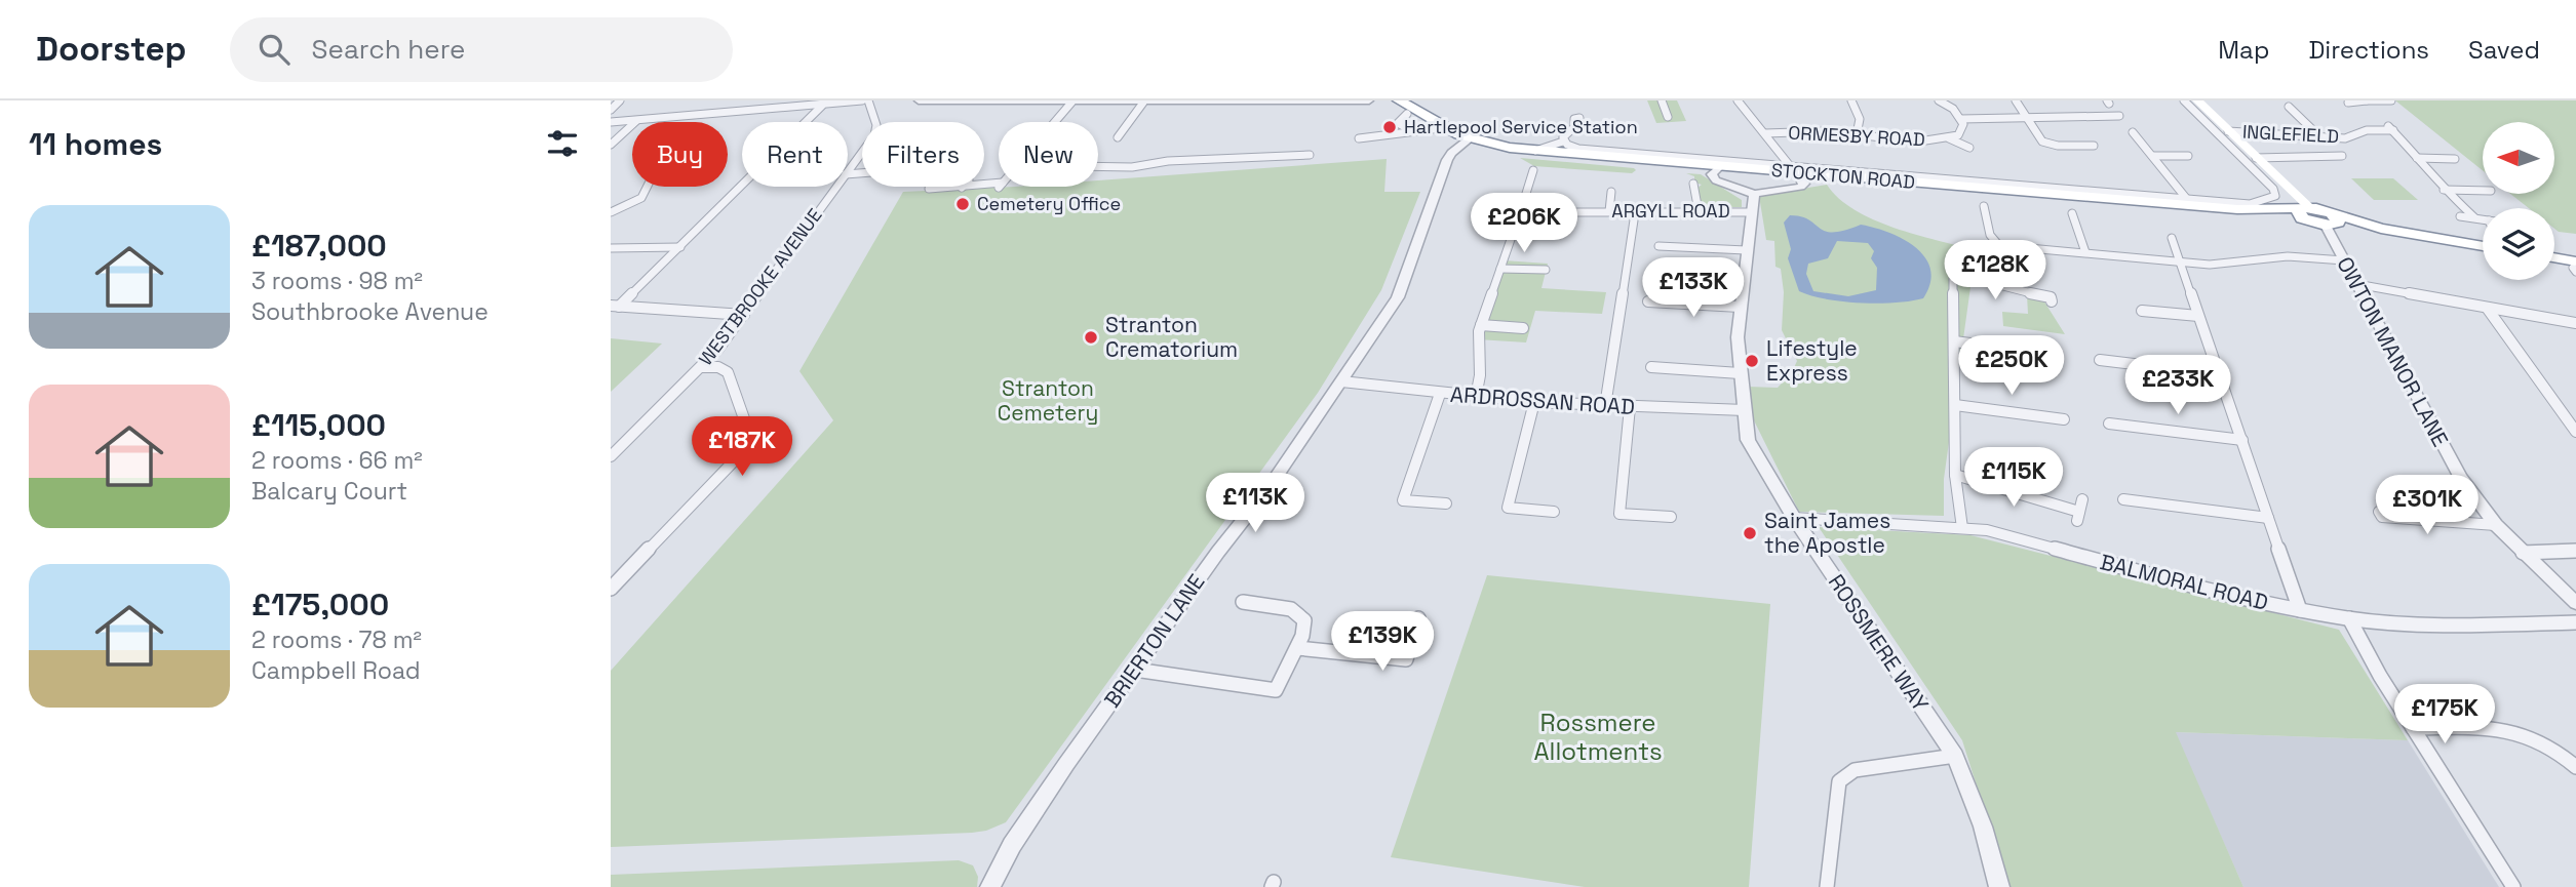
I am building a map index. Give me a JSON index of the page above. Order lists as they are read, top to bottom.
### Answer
{
  "streets": {
    "highway": ["STOCKTON ROAD"],
    "street": [
      "INGLEFIELD",
      "ORMESBY ROAD",
      "ARGYLL ROAD",
      "WESTBROOKE AVENUE",
      "OWTON MANOR LANE",
      "ARDROSSAN ROAD",
      "BALMORAL ROAD",
      "BRIERTON LANE",
      "ROSSMERE WAY"
    ]
  },
  "crossings": [
    ["STOCKTON ROAD", "BRIERTON LANE"],
    ["ARGYLL ROAD", "ROSSMERE WAY"],
    ["ARDROSSAN ROAD", "BRIERTON LANE"],
    ["ARDROSSAN ROAD", "ROSSMERE WAY"],
    ["BALMORAL ROAD", "ROSSMERE WAY"]
  ],
  "parks": ["Stranton Cemetery", "Rossmere Allotments"],
  "places": [
    "Hartlepool Service Station",
    "Cemetery Office",
    "Stranton Crematorium",
    "Lifestyle Express",
    "Saint James the Apostle"
  ],
  "north": "left",
  "page": {
    "header": "Doorstep",
    "search": "Search here",
    "nav": ["Map", "Directions", "Saved"],
    "heading": "11 homes",
    "chip": [
      "Buy",
      "Rent",
      "Filters",
      "New"
    ],
    "list": [
      {
        "name": "£187,000",
        "note": "3 rooms · 98 m² · Southbrooke Avenue"
      },
      {
        "name": "£115,000",
        "note": "2 rooms · 66 m² · Balcary Court"
      },
      {
        "name": "£175,000",
        "note": "2 rooms · 78 m² · Campbell Road"
      }
    ],
    "price": [
      "£206K",
      "£128K",
      "£133K",
      "£250K",
      "£233K",
      "£187K",
      "£115K",
      "£113K",
      "£301K",
      "£139K",
      "£175K"
    ]
  }
}
